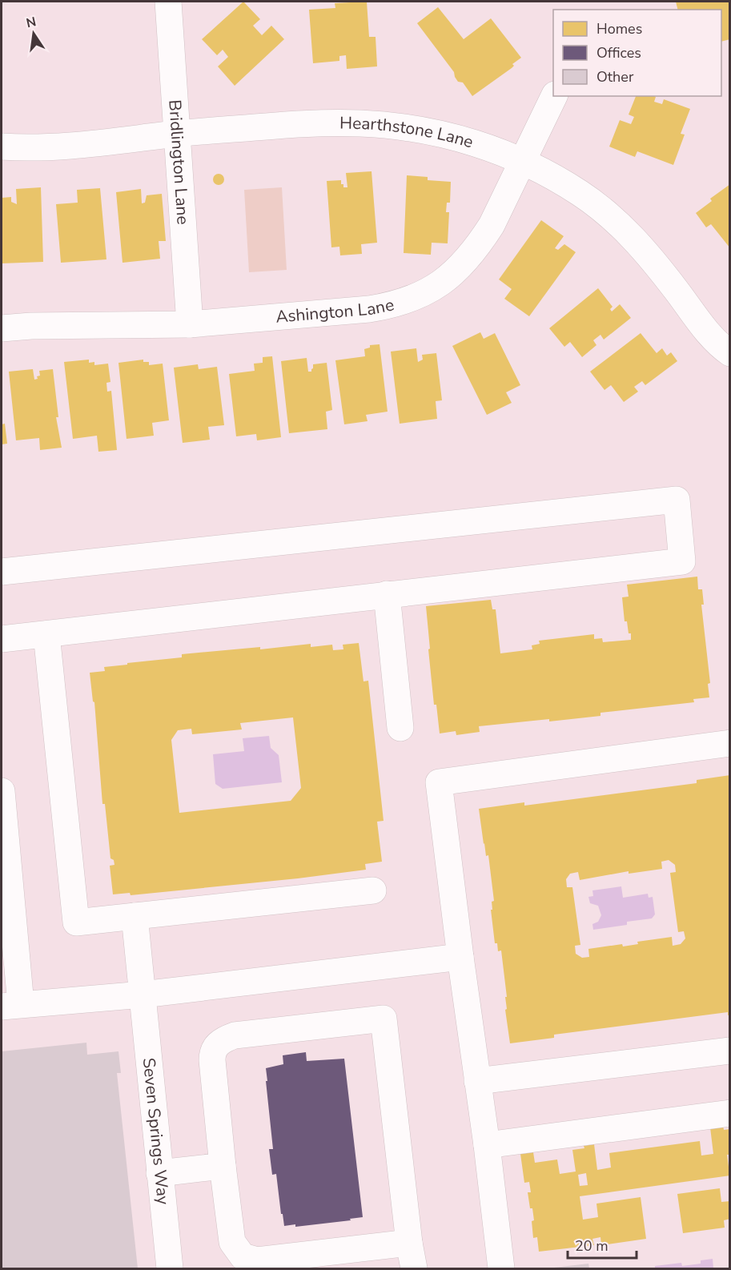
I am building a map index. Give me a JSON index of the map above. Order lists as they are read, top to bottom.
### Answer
{
  "streets": {
    "street": [
      "Hearthstone Lane",
      "Bridlington Lane",
      "Ashington Lane",
      "Seven Springs Way"
    ]
  },
  "crossings": [
    ["Hearthstone Lane", "Bridlington Lane"],
    ["Hearthstone Lane", "Ashington Lane"],
    ["Bridlington Lane", "Ashington Lane"]
  ],
  "legend": ["Homes", "Offices", "Other"],
  "scale_bar": "20 m",
  "north": "top"
}
